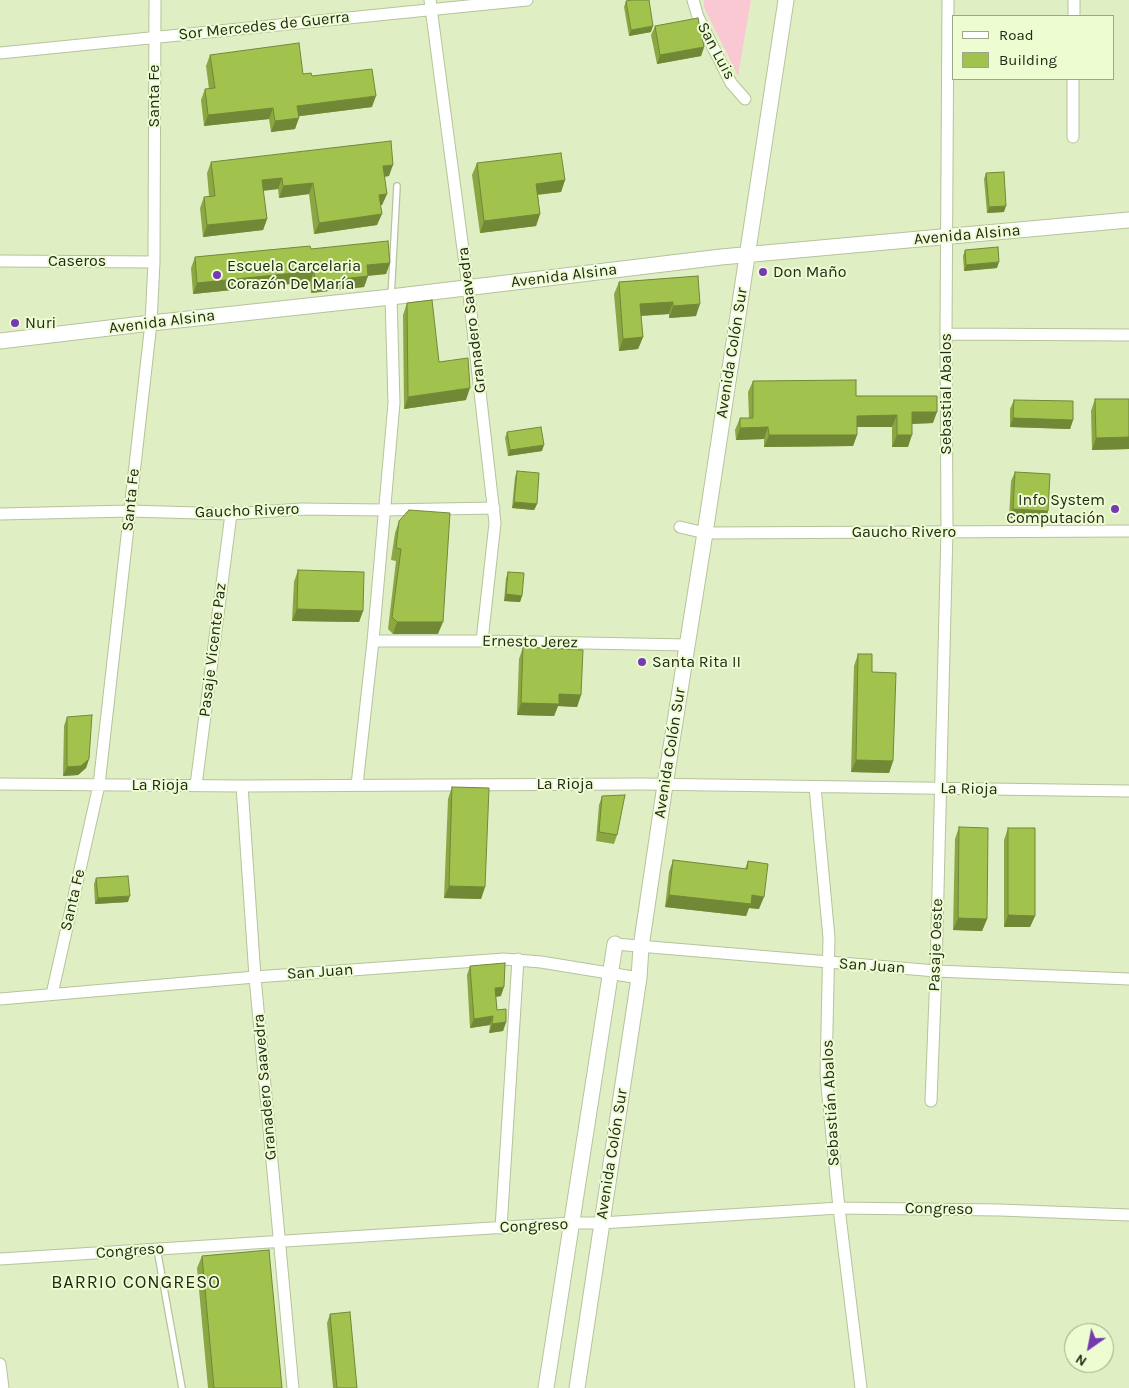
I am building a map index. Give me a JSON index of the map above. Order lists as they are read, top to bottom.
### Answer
{
  "streets": {
    "main road": ["Avenida Alsina", "Avenida Colón Sur"],
    "street": [
      "Sor Mercedes de Guerra",
      "San Luis",
      "Santa Fe",
      "Caseros",
      "Granadero Saavedra",
      "Sebastial Abalos",
      "Gaucho Rivero",
      "Ernesto Jerez",
      "Pasaje Vicente Paz",
      "La Rioja",
      "Pasaje Oeste",
      "San Juan",
      "Sebastián Abalos",
      "Congreso"
    ]
  },
  "crossings": [
    ["Sor Mercedes de Guerra", "Santa Fe"],
    ["Sor Mercedes de Guerra", "Granadero Saavedra"],
    ["Santa Fe", "Avenida Alsina"],
    ["Santa Fe", "Caseros"],
    ["Santa Fe", "Gaucho Rivero"],
    ["Santa Fe", "La Rioja"],
    ["Santa Fe", "San Juan"],
    ["Avenida Alsina", "Granadero Saavedra"],
    ["Avenida Alsina", "Avenida Colón Sur"],
    ["Avenida Alsina", "Sebastial Abalos"],
    ["Granadero Saavedra", "Gaucho Rivero"],
    ["Granadero Saavedra", "Ernesto Jerez"],
    ["Granadero Saavedra", "La Rioja"],
    ["Granadero Saavedra", "San Juan"],
    ["Granadero Saavedra", "Congreso"],
    ["Avenida Colón Sur", "Gaucho Rivero"],
    ["Avenida Colón Sur", "Ernesto Jerez"],
    ["Avenida Colón Sur", "La Rioja"],
    ["Avenida Colón Sur", "San Juan"],
    ["Avenida Colón Sur", "Congreso"],
    ["Sebastial Abalos", "Gaucho Rivero"],
    ["Sebastial Abalos", "La Rioja"],
    ["Sebastial Abalos", "Pasaje Oeste"],
    ["Gaucho Rivero", "Pasaje Vicente Paz"],
    ["Pasaje Vicente Paz", "La Rioja"],
    ["La Rioja", "Pasaje Oeste"],
    ["La Rioja", "Sebastián Abalos"],
    ["Pasaje Oeste", "San Juan"],
    ["San Juan", "Sebastián Abalos"],
    ["Sebastián Abalos", "Congreso"]
  ],
  "districts": ["BARRIO CONGRESO"],
  "places": [
    "Don Maño",
    "Escuela Carcelaria Corazón De María",
    "Nuri",
    "Info System Computación",
    "Santa Rita II"
  ],
  "legend": ["Road", "Building"],
  "north": "bottom left"
}
